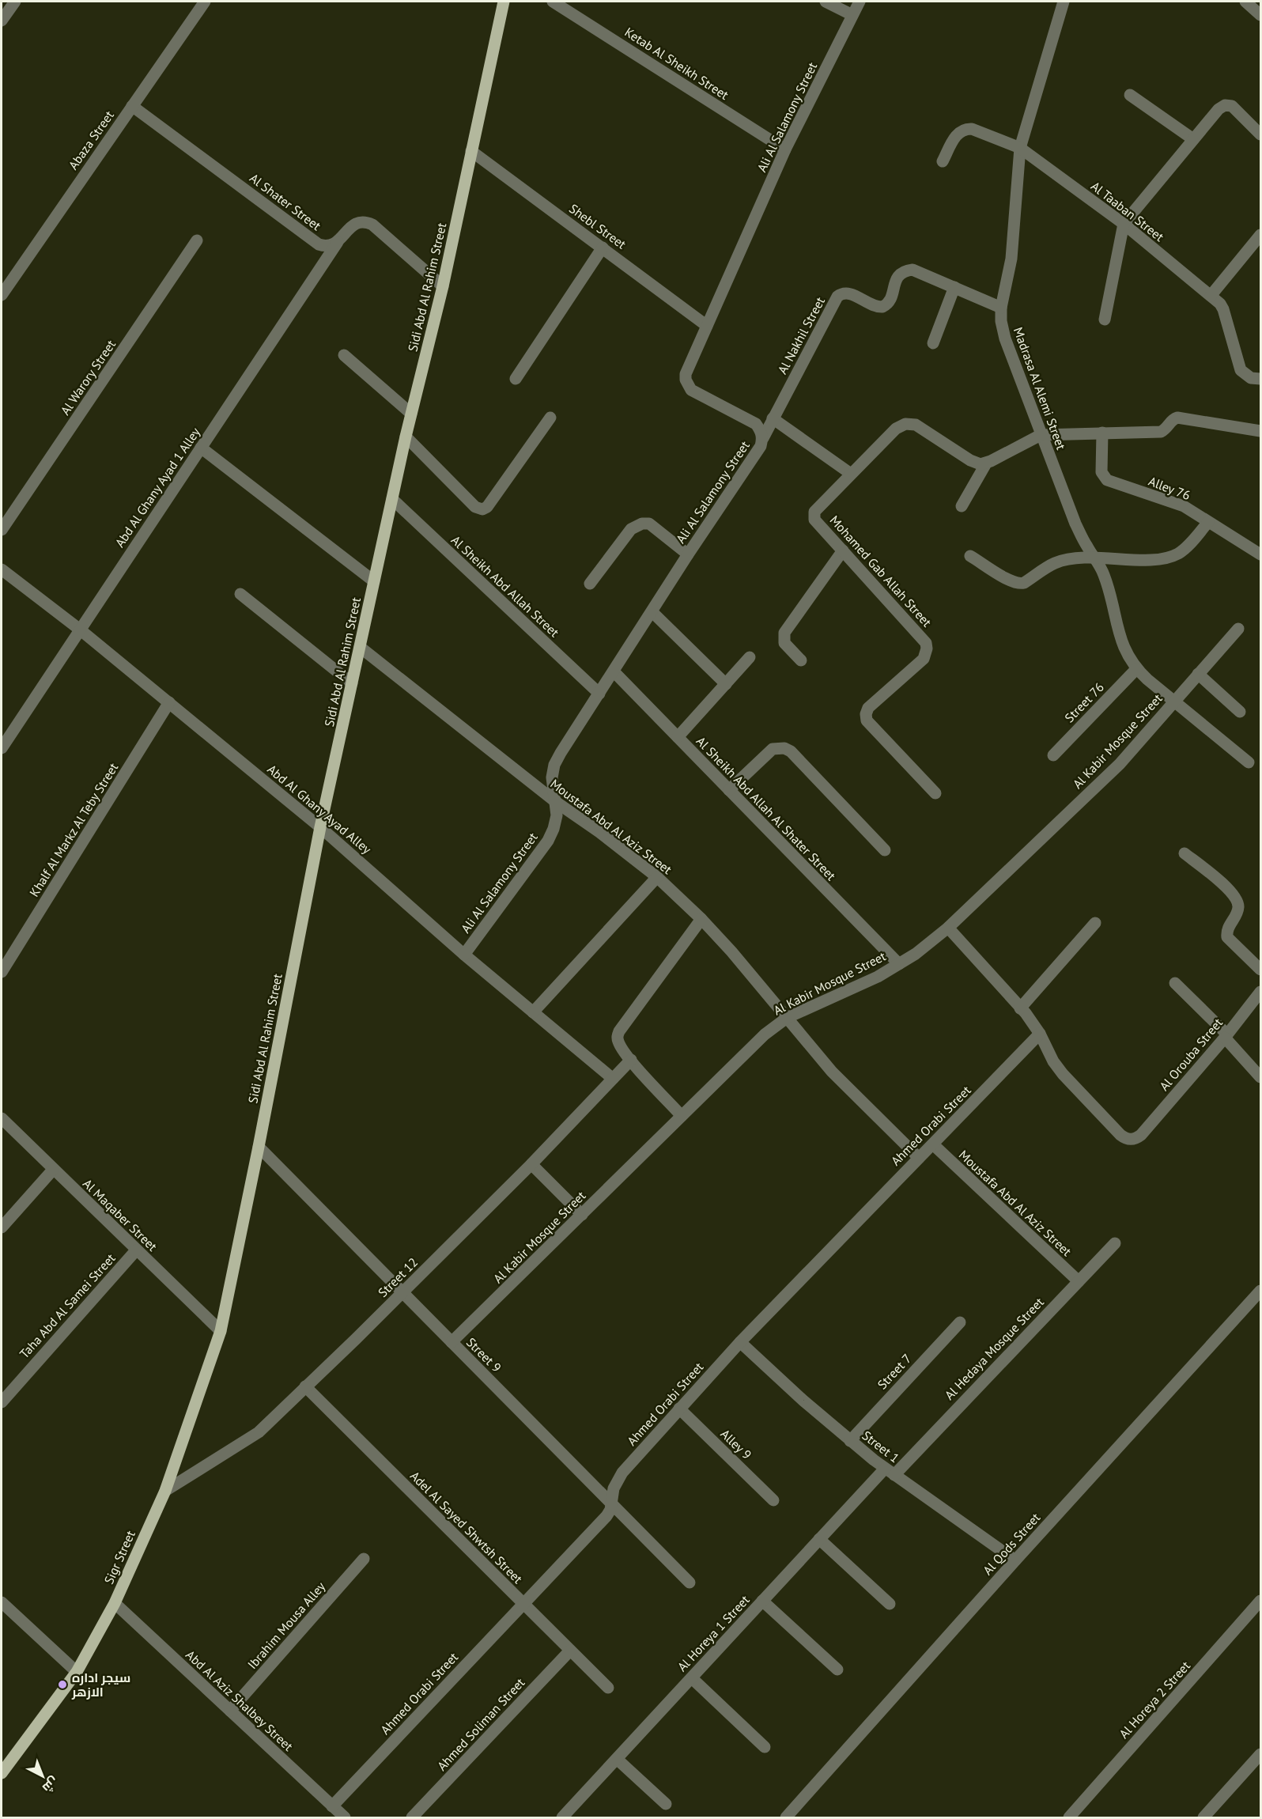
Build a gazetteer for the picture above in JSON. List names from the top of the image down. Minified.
{"streets":{"main road":["Sidi Abd Al Rahim Street","Sigr Street"],"street":["Ketab Al Sheikh Street","Ali Al Salamony Street","Abaza Street","Al Shater Street","Al Taaban Street","Shebl Street","Al Nakhil Street","Al Warory Street","Madrasa Al Alemi Street","Abd Al Ghany Ayad 1 Alley","Alley 76","Mohamed Gab Allah Street","Al Sheikh Abd Allah Street","Street 76","Al Kabir Mosque Street","Al Sheikh Abd Allah Al Shater Street","Abd Al Ghany Ayad Alley","Moustafa Abd Al Aziz Street","Khalf Al Markz Al Teby Street","Al Orouba Street","Ahmed Orabi Street","Al Maqaber Street","Street 12","Taha Abd Al Samei Street","Al Hedaya Mosque Street","Street 9","Street 7","Alley 9","Street 1","Adel Al Sayed Shwtsh Street","Al Qods Street","Ibrahim Mousa Alley","Al Horeya 1 Street","Al Horeya 2 Street","Abd Al Aziz Shalbey Street","Ahmed Soliman Street"]},"crossings":[["Ketab Al Sheikh Street","Ali Al Salamony Street"],["Ali Al Salamony Street","Shebl Street"],["Ali Al Salamony Street","Al Nakhil Street"],["Ali Al Salamony Street","Al Sheikh Abd Allah Street"],["Ali Al Salamony Street","Al Sheikh Abd Allah Al Shater Street"],["Ali Al Salamony Street","Abd Al Ghany Ayad Alley"],["Ali Al Salamony Street","Moustafa Abd Al Aziz Street"],["Abaza Street","Al Shater Street"],["Al Shater Street","Abd Al Ghany Ayad 1 Alley"],["Al Taaban Street","Madrasa Al Alemi Street"],["Shebl Street","Sidi Abd Al Rahim Street"],["Sidi Abd Al Rahim Street","Al Sheikh Abd Allah Street"],["Sidi Abd Al Rahim Street","Abd Al Ghany Ayad Alley"],["Sidi Abd Al Rahim Street","Moustafa Abd Al Aziz Street"],["Sidi Abd Al Rahim Street","Al Maqaber Street"],["Sidi Abd Al Rahim Street","Street 9"],["Sidi Abd Al Rahim Street","Sigr Street"],["Al Nakhil Street","Madrasa Al Alemi Street"],["Madrasa Al Alemi Street","Street 76"],["Madrasa Al Alemi Street","Al Kabir Mosque Street"],["Abd Al Ghany Ayad 1 Alley","Abd Al Ghany Ayad Alley"],["Al Kabir Mosque Street","Al Sheikh Abd Allah Al Shater Street"],["Al Kabir Mosque Street","Moustafa Abd Al Aziz Street"],["Al Kabir Mosque Street","Street 9"],["Abd Al Ghany Ayad Alley","Khalf Al Markz Al Teby Street"],["Abd Al Ghany Ayad Alley","Street 12"],["Moustafa Abd Al Aziz Street","Ahmed Orabi Street"],["Moustafa Abd Al Aziz Street","Al Hedaya Mosque Street"],["Al Orouba Street","Ahmed Orabi Street"],["Ahmed Orabi Street","Street 9"],["Ahmed Orabi Street","Alley 9"],["Ahmed Orabi Street","Street 1"],["Ahmed Orabi Street","Adel Al Sayed Shwtsh Street"],["Ahmed Orabi Street","Abd Al Aziz Shalbey Street"],["Al Maqaber Street","Taha Abd Al Samei Street"],["Al Maqaber Street","Sigr Street"],["Street 12","Street 9"],["Street 12","Adel Al Sayed Shwtsh Street"],["Street 12","Sigr Street"],["Al Hedaya Mosque Street","Street 1"],["Al Hedaya Mosque Street","Al Horeya 1 Street"],["Street 7","Street 1"],["Street 1","Al Qods Street"],["Street 1","Al Horeya 1 Street"],["Adel Al Sayed Shwtsh Street","Ahmed Soliman Street"],["Sigr Street","Abd Al Aziz Shalbey Street"],["Ibrahim Mousa Alley","Abd Al Aziz Shalbey Street"]],"places":["سيجر اداره الازهر"],"north":"bottom right"}
